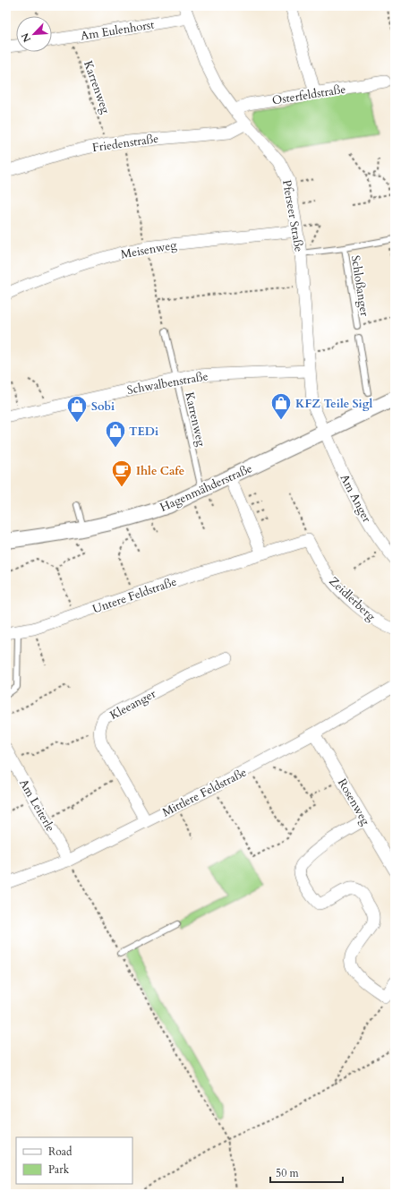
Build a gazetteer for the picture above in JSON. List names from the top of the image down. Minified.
{"streets":{"street":["Am Eulenhorst","Osterfeldstraße","Friedenstraße","Pferseer Straße","Meisenweg","Schwalbenstraße","Hagenmähderstraße","Am Anger","Untere Feldstraße","Zeidlerberg","Kleeanger","Mittlere Feldstraße","Rosenweg","Am Leiterle"],"lane":["Karrenweg","Schloßanger"]},"crossings":[["Am Eulenhorst","Karrenweg"],["Am Eulenhorst","Pferseer Straße"],["Karrenweg","Friedenstraße"],["Karrenweg","Schwalbenstraße"],["Karrenweg","Hagenmähderstraße"],["Osterfeldstraße","Pferseer Straße"],["Friedenstraße","Pferseer Straße"],["Pferseer Straße","Meisenweg"],["Pferseer Straße","Schloßanger"],["Pferseer Straße","Schwalbenstraße"],["Pferseer Straße","Hagenmähderstraße"],["Pferseer Straße","Am Anger"],["Hagenmähderstraße","Am Anger"],["Untere Feldstraße","Zeidlerberg"],["Mittlere Feldstraße","Rosenweg"],["Mittlere Feldstraße","Am Leiterle"]],"places":{"shop":["KFZ Teile Sigl","Sobi","TEDi"],"cafe":["Ihle Cafe"]},"legend":["Road","Park"],"scale_bar":"50 m","north":"bottom left"}
